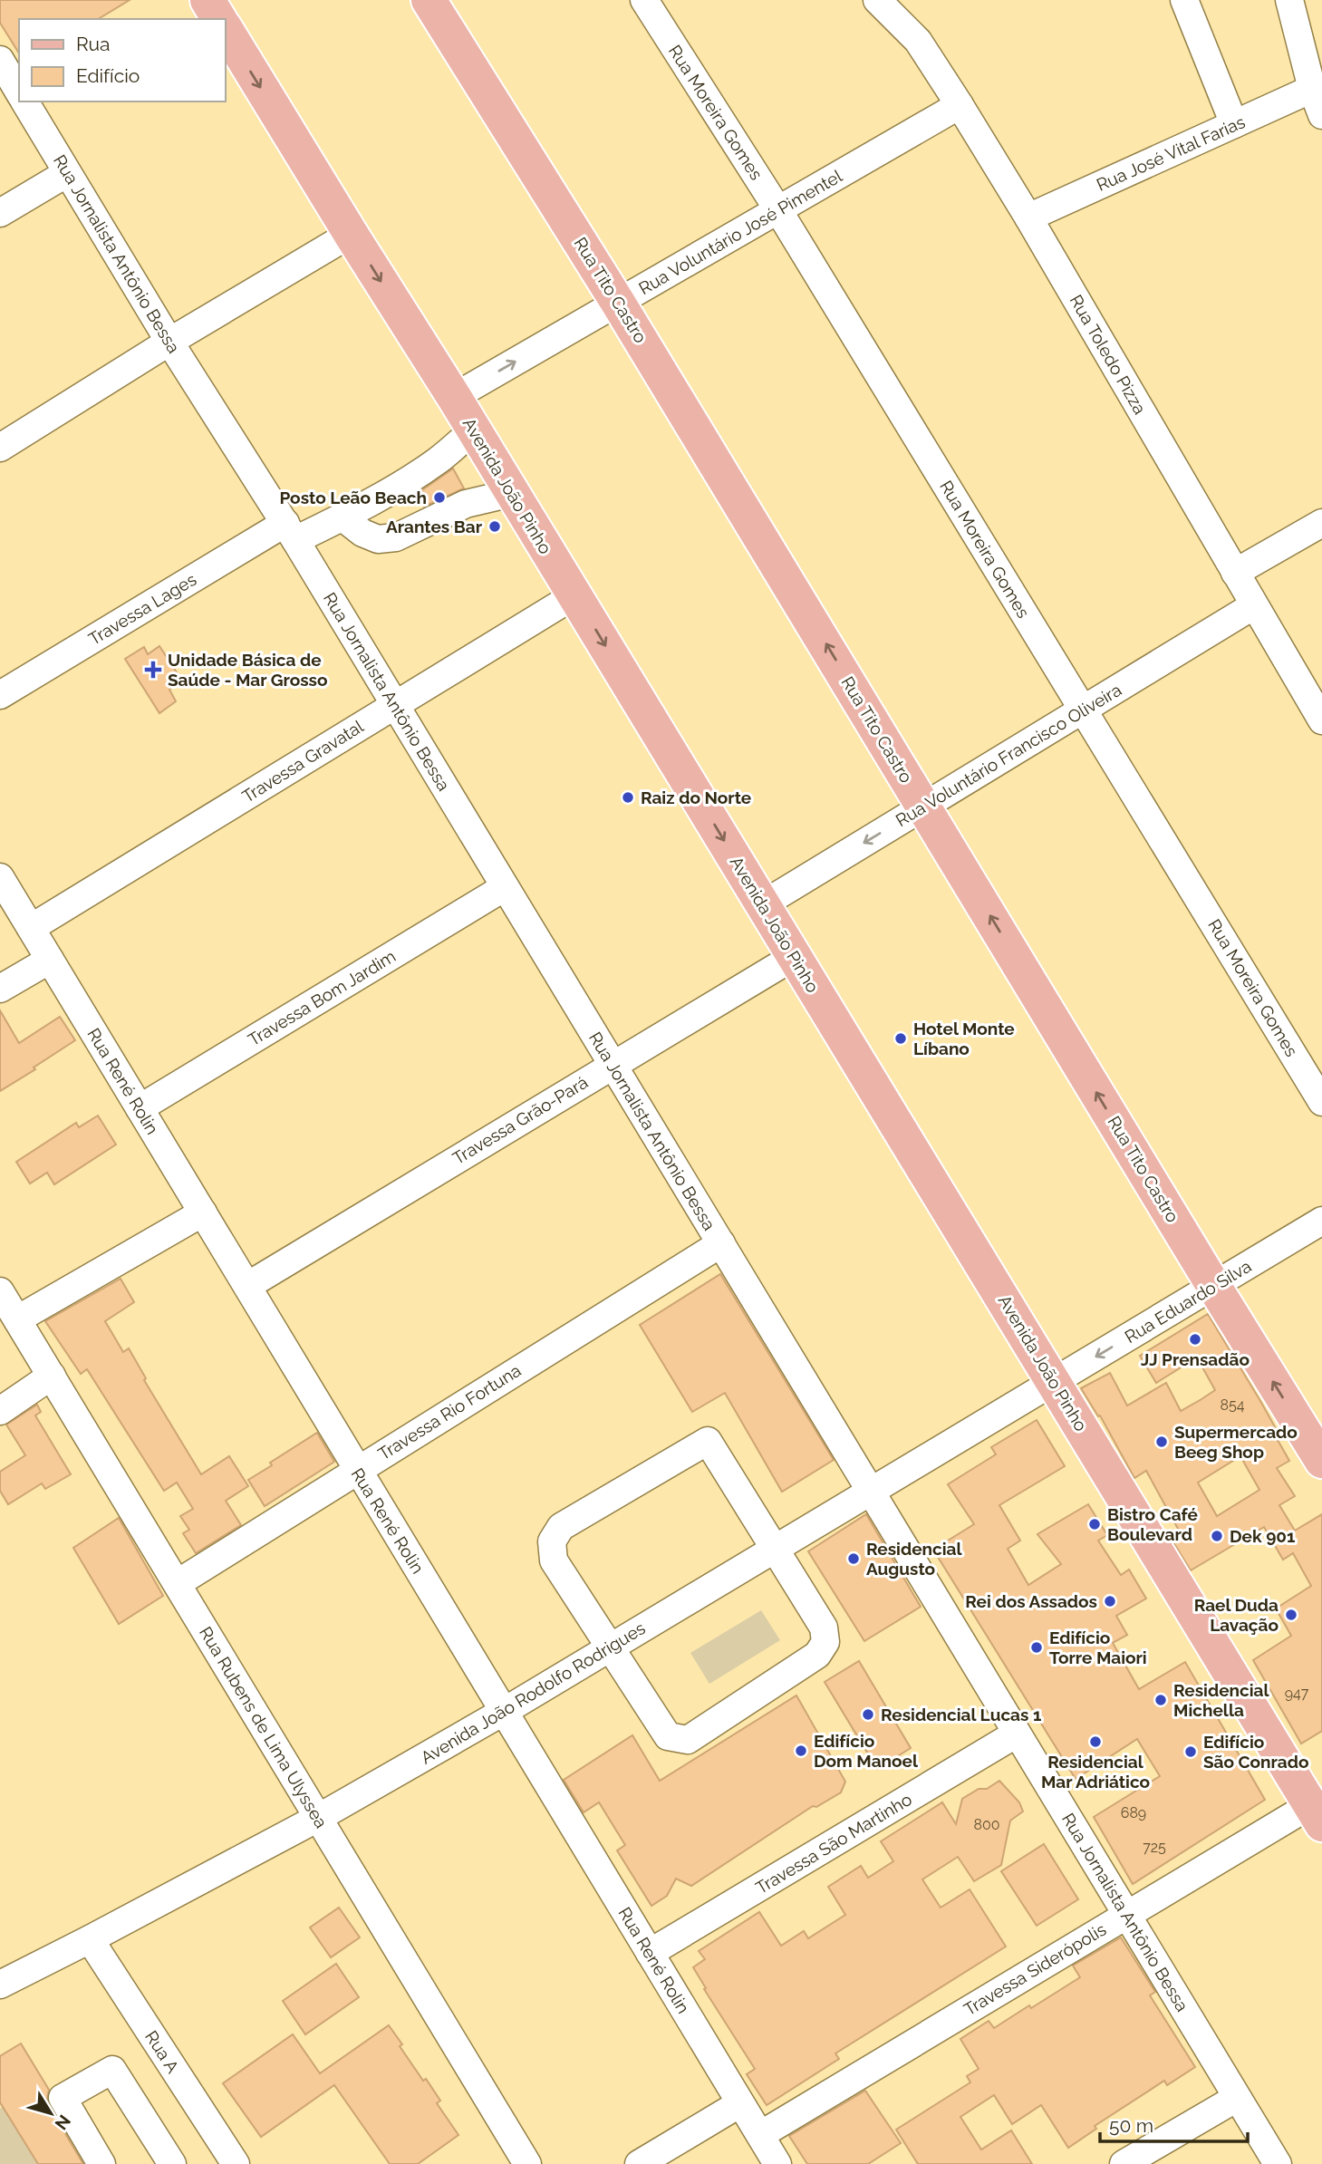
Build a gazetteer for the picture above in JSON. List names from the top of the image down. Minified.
{"streets":{"main road":["Rua Tito Castro","Avenida João Pinho"],"street":["Rua Moreira Gomes","Rua José Vital Farias","Rua Voluntário José Pimentel","Rua Jornalista Antônio Bessa","Rua Toledo Pizza","Travessa Lages","Rua Voluntário Francisco Oliveira","Travessa Gravatal","Travessa Bom Jardim","Rua René Rolin","Travessa Grão-Pará","Rua Eduardo Silva","Travessa Rio Fortuna","Avenida João Rodolfo Rodrigues","Rua Rubens de Lima Ulyssea","Travessa São Martinho","Travessa Siderópolis","Rua A"]},"crossings":[["Rua Moreira Gomes","Rua Voluntário José Pimentel"],["Rua Moreira Gomes","Rua Voluntário Francisco Oliveira"],["Rua José Vital Farias","Rua Toledo Pizza"],["Rua Voluntário José Pimentel","Rua Tito Castro"],["Rua Voluntário José Pimentel","Rua Toledo Pizza"],["Rua Voluntário José Pimentel","Avenida João Pinho"],["Rua Jornalista Antônio Bessa","Travessa Lages"],["Rua Jornalista Antônio Bessa","Travessa Gravatal"],["Rua Jornalista Antônio Bessa","Travessa Bom Jardim"],["Rua Jornalista Antônio Bessa","Travessa Grão-Pará"],["Rua Jornalista Antônio Bessa","Travessa Rio Fortuna"],["Rua Jornalista Antônio Bessa","Avenida João Rodolfo Rodrigues"],["Rua Jornalista Antônio Bessa","Travessa São Martinho"],["Rua Jornalista Antônio Bessa","Travessa Siderópolis"],["Rua Tito Castro","Rua Voluntário Francisco Oliveira"],["Rua Tito Castro","Rua Eduardo Silva"],["Rua Toledo Pizza","Rua Voluntário Francisco Oliveira"],["Avenida João Pinho","Travessa Lages"],["Avenida João Pinho","Rua Voluntário Francisco Oliveira"],["Avenida João Pinho","Travessa Gravatal"],["Avenida João Pinho","Travessa Grão-Pará"],["Avenida João Pinho","Rua Eduardo Silva"],["Avenida João Pinho","Avenida João Rodolfo Rodrigues"],["Avenida João Pinho","Travessa Siderópolis"],["Travessa Gravatal","Rua René Rolin"],["Travessa Bom Jardim","Rua René Rolin"],["Rua René Rolin","Travessa Grão-Pará"],["Rua René Rolin","Travessa Rio Fortuna"],["Rua René Rolin","Avenida João Rodolfo Rodrigues"],["Rua René Rolin","Travessa São Martinho"],["Rua René Rolin","Travessa Siderópolis"],["Rua Eduardo Silva","Avenida João Rodolfo Rodrigues"],["Travessa Rio Fortuna","Rua Rubens de Lima Ulyssea"],["Avenida João Rodolfo Rodrigues","Rua Rubens de Lima Ulyssea"],["Avenida João Rodolfo Rodrigues","Rua A"]],"one_way":["Rua Tito Castro","Avenida João Pinho","Rua Eduardo Silva"],"places":{"other":["Posto Leão Beach","Arantes Bar","Raiz do Norte","Hotel Monte Líbano","JJ Prensadão","Supermercado Beeg Shop","Bistro Café Boulevard","Dek 901","Residencial Augusto","Rei dos Assados","Rael Duda Lavação","Edifício Torre Maiori","Residencial Michella","Residencial Lucas 1","Residencial Mar Adriático","Edifício Dom Manoel","Edifício São Conrado"],"health":["Unidade Básica de Saúde - Mar Grosso"]},"house_numbers":["854","947","689","800","725"],"legend":["Rua","Edifício"],"scale_bar":"50 m","north":"bottom right"}
